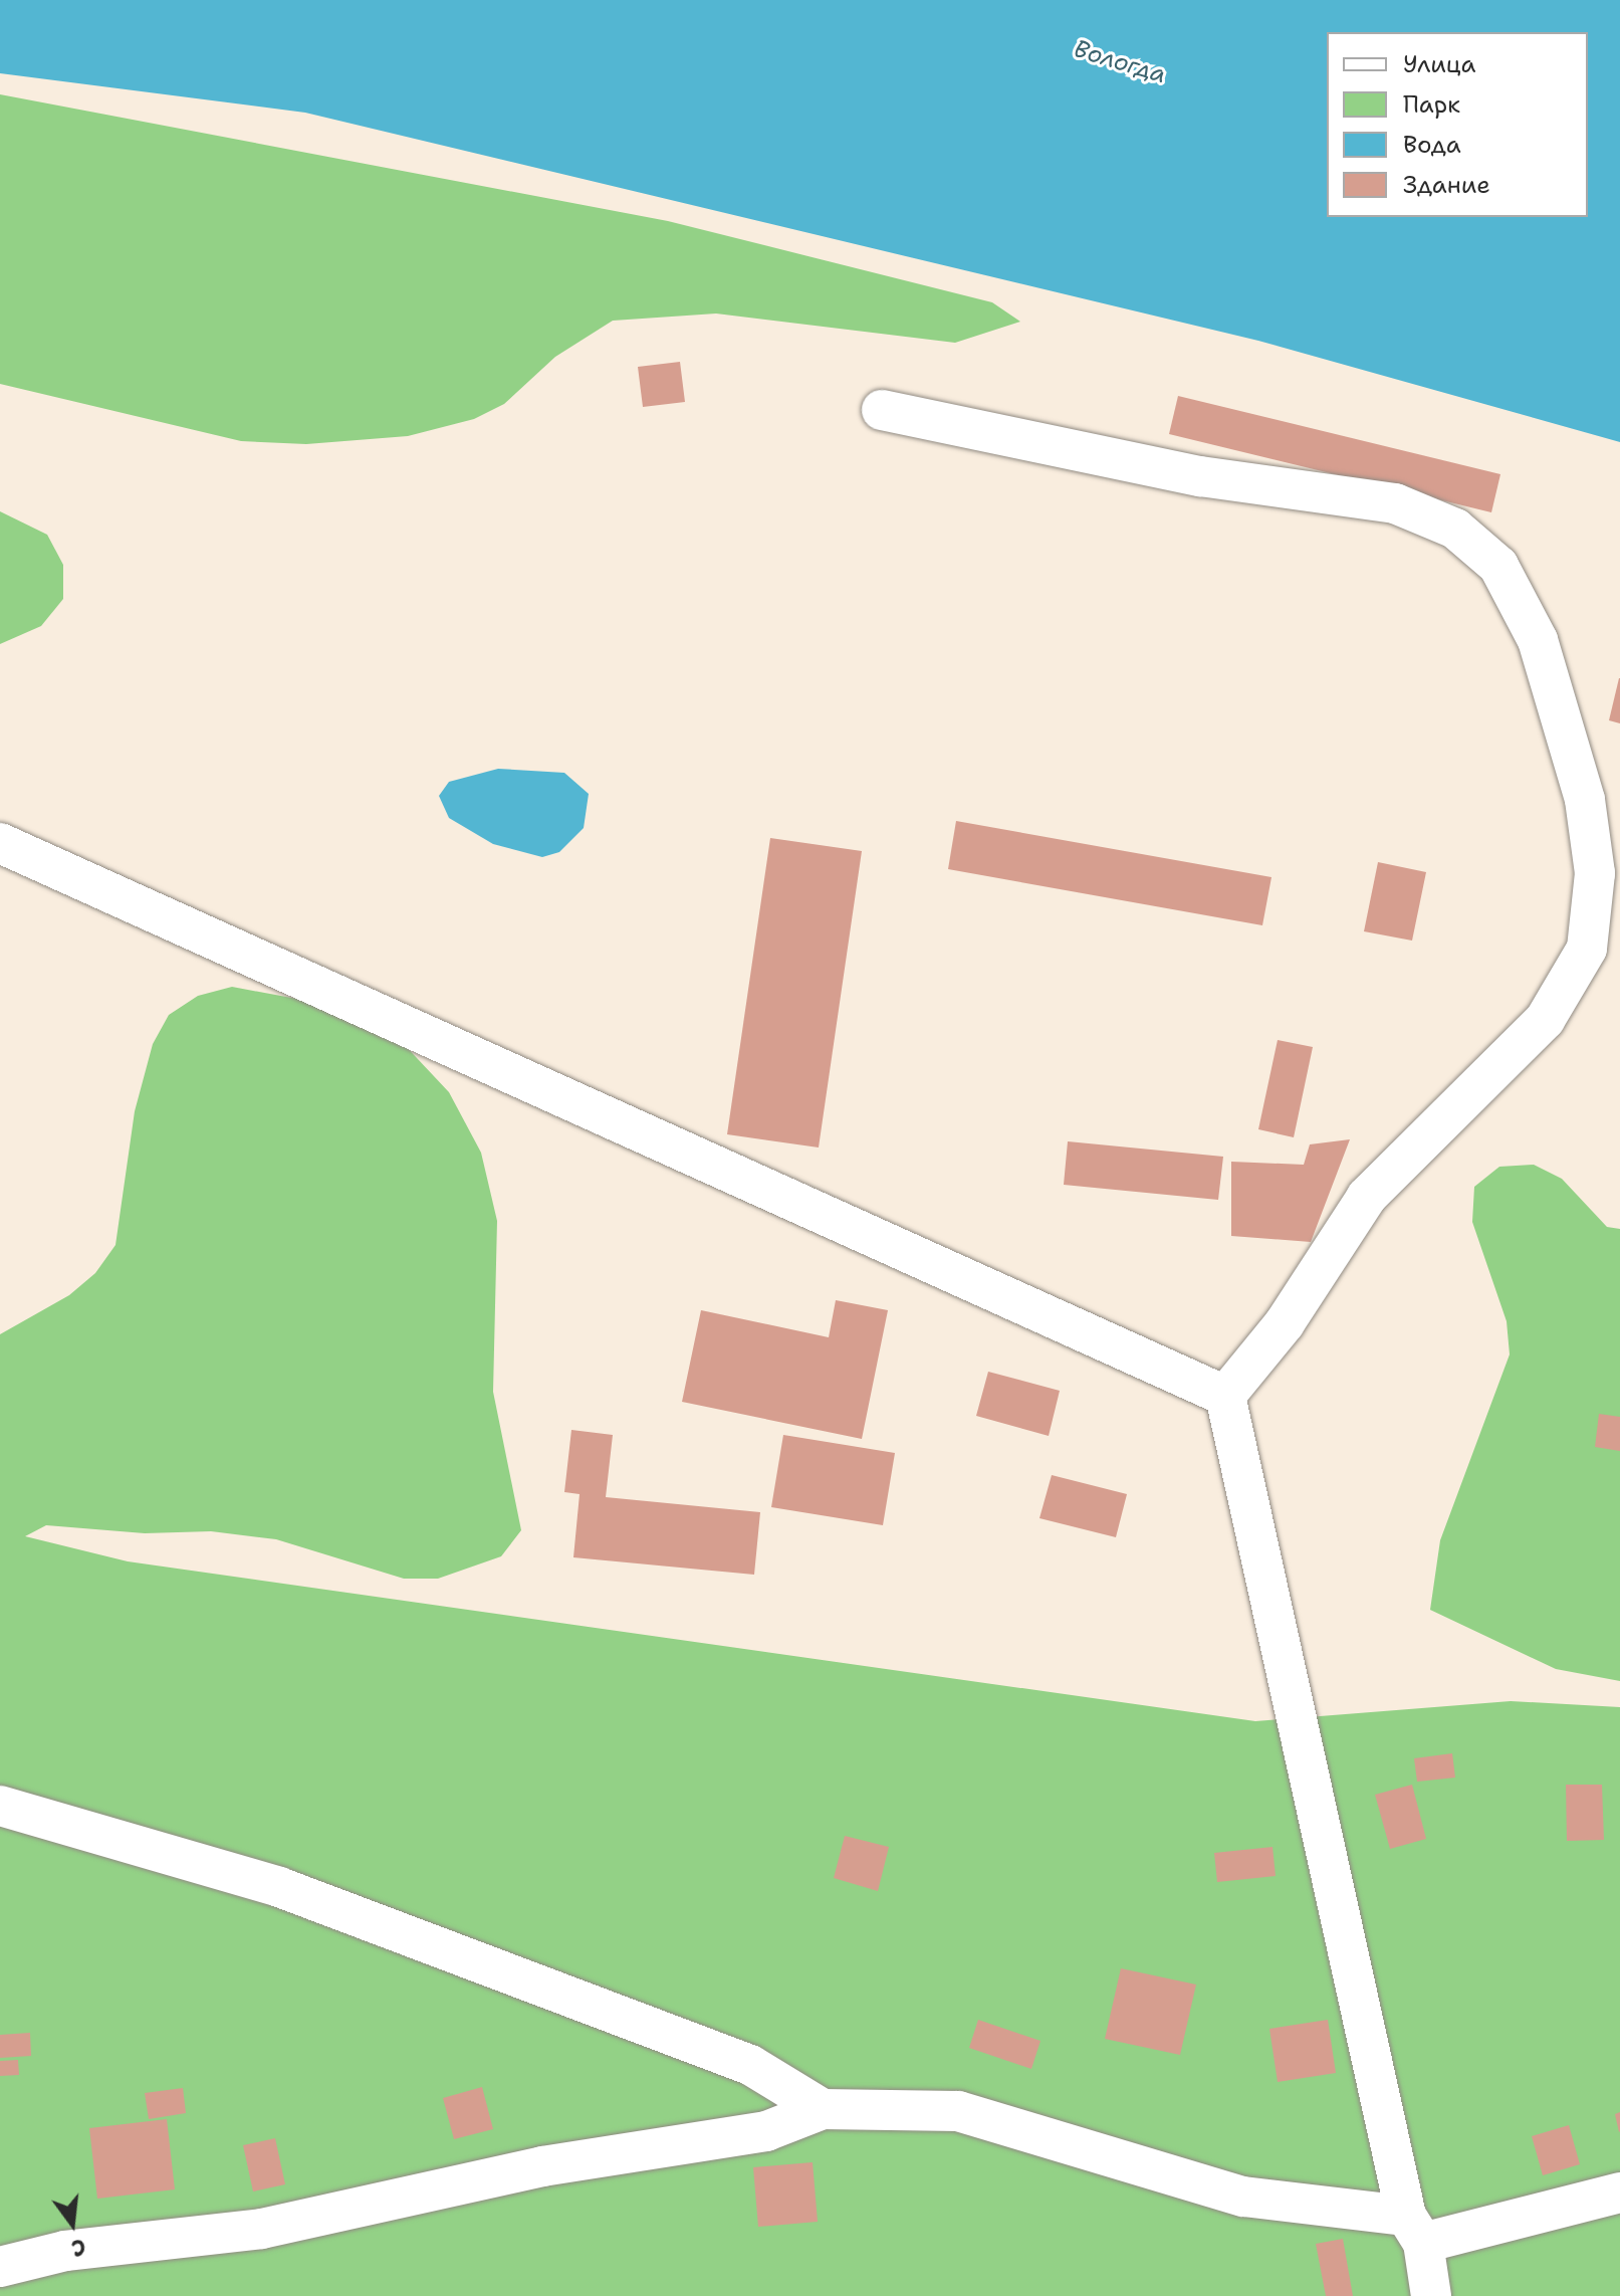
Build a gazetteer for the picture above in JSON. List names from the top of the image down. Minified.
{"water":["Вологда"],"legend":["Улица","Парк","Вода","Здание"],"north":"bottom"}
